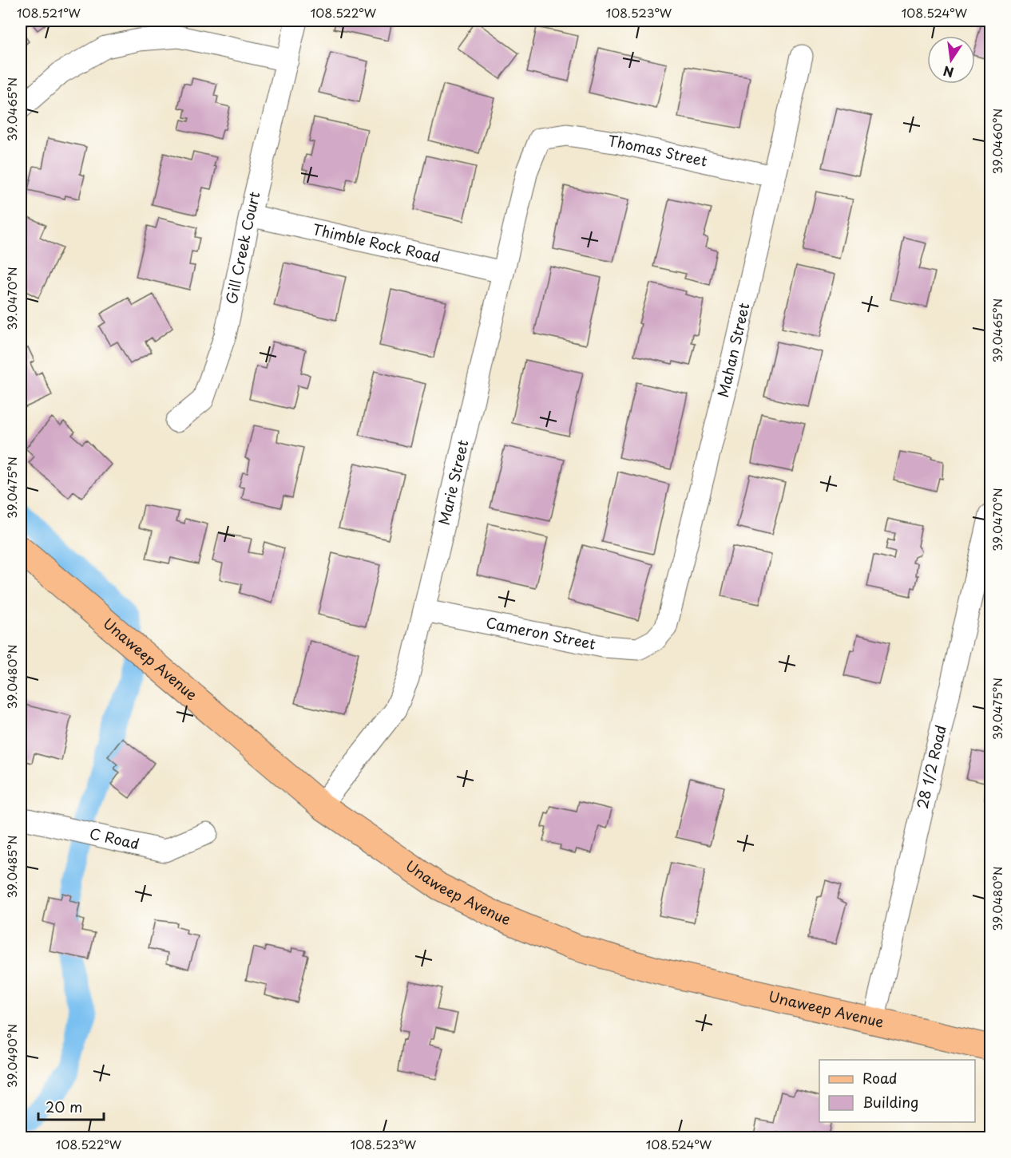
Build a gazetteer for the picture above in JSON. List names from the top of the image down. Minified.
{"streets":{"main road":["Unaweep Avenue"],"street":["Thomas Street","Thimble Rock Road","Gill Creek Court","Mahan Street","Marie Street","Cameron Street","28 1/2 Road","C Road"]},"crossings":[["Thomas Street","Mahan Street"],["Thomas Street","Marie Street"],["Thimble Rock Road","Gill Creek Court"],["Thimble Rock Road","Marie Street"],["Mahan Street","Cameron Street"],["Marie Street","Cameron Street"],["Marie Street","Unaweep Avenue"],["Unaweep Avenue","28 1/2 Road"]],"legend":["Road","Building"],"scale_bar":"20 m","north":"bottom","coordinates":["108.521°W","108.522°W","108.523°W","108.524°W","39.0465°N","39.0460°N","39.0470°N","39.0475°N","39.0480°N","39.0485°N","39.0490°N"]}
